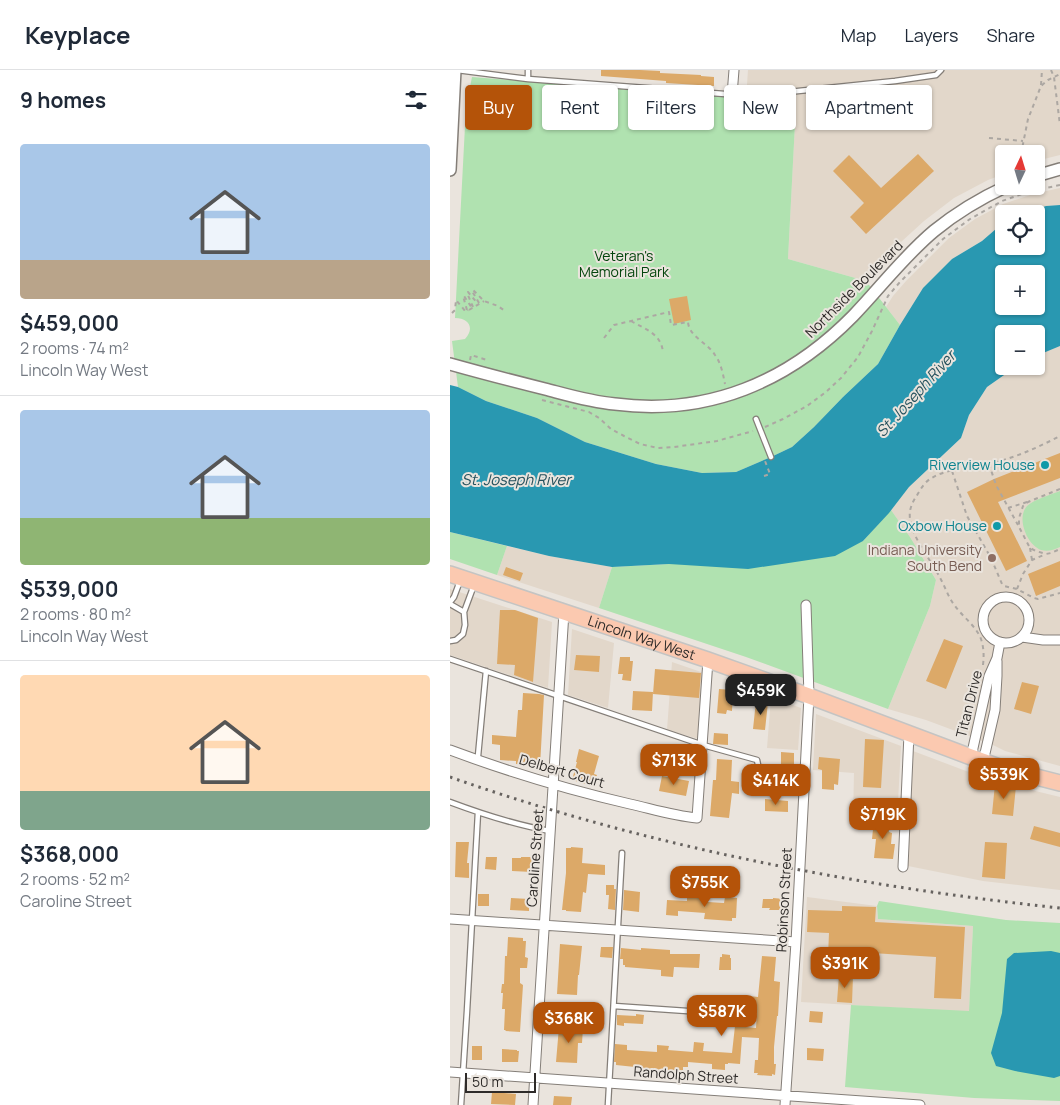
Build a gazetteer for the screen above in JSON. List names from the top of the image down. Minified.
{"streets":{"main road":["Lincoln Way West"],"street":["Northside Boulevard","Titan Drive","Delbert Court","Caroline Street","Robinson Street","Randolph Street"]},"crossings":[["Lincoln Way West","Titan Drive"],["Lincoln Way West","Caroline Street"],["Lincoln Way West","Robinson Street"],["Delbert Court","Caroline Street"],["Caroline Street","Randolph Street"],["Robinson Street","Randolph Street"]],"water":["St. Joseph River"],"parks":["Veteran's Memorial Park"],"places":["Riverview House","Oxbow House","Indiana University South Bend"],"scale_bar":"50 m","north":"top","page":{"header":"Keyplace","nav":["Map","Layers","Share"],"heading":"9 homes","chip":["Buy","Rent","Filters","New","Apartment"],"list":[{"name":"$459,000","note":"2 rooms · 74 m² · Lincoln Way West"},{"name":"$539,000","note":"2 rooms · 80 m² · Lincoln Way West"},{"name":"$368,000","note":"2 rooms · 52 m² · Caroline Street"}],"map_buttons":["+","−"],"price":["$459K","$713K","$539K","$414K","$719K","$755K","$391K","$587K","$368K"],"scale":"50 m"}}
